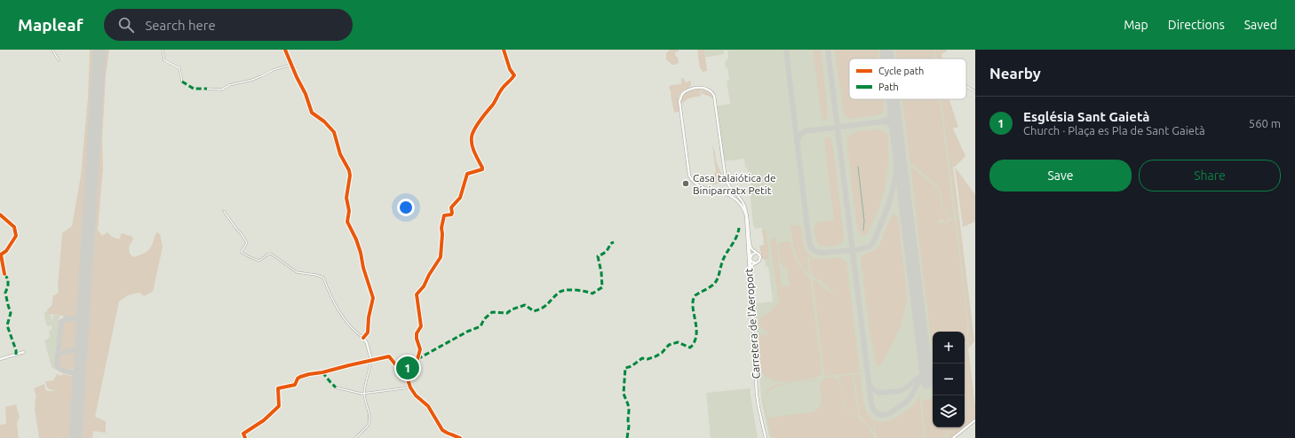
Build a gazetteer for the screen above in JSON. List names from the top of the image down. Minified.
{"streets":{"main road":["Carretera de l'Aeroport"]},"places":["Casa talaiótica de Biniparratx Petit"],"legend":["Cycle path","Path"],"page":{"header":"Mapleaf","search":"Search here","nav":["Map","Directions","Saved"],"heading":"Nearby","list":[{"mark":"1","name":"Església Sant Gaietà","note":"Church · Plaça es Pla de Sant Gaietà","value":"560 m"}],"buttons":["Save","Share"],"map_buttons":["+","−"],"pins":"1"}}
